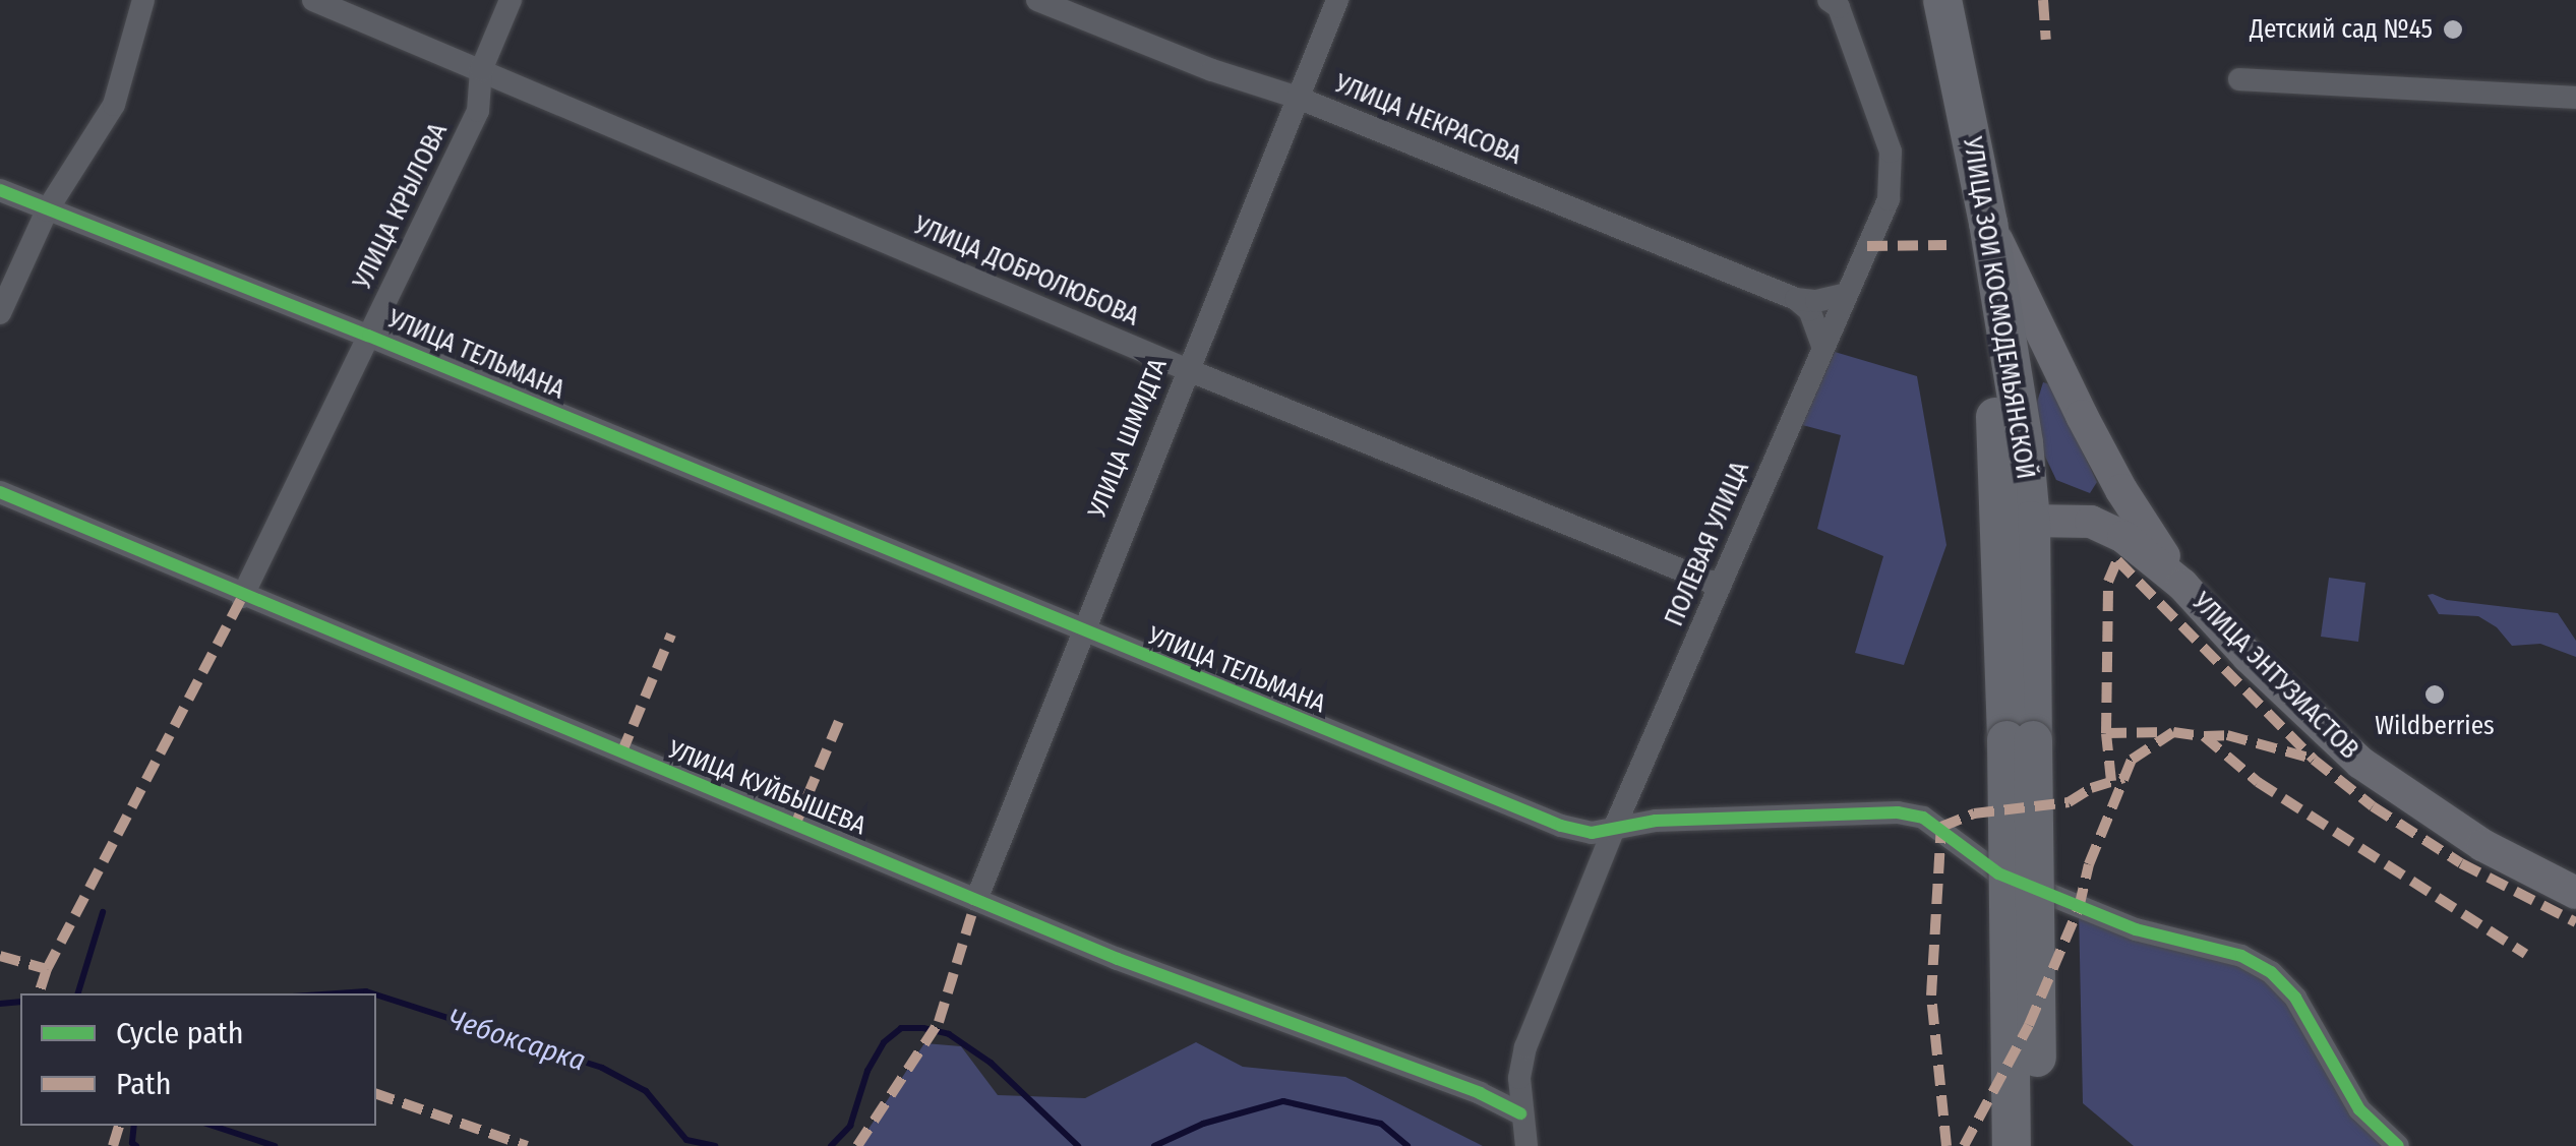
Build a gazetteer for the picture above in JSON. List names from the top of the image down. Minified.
{"streets":{"main road":["УЛИЦА ЗОИ КОСМОДЕМЬЯНСКОЙ","УЛИЦА ЭНТУЗИАСТОВ"],"street":["УЛИЦА НЕКРАСОВА","УЛИЦА КРЫЛОВА","УЛИЦА ДОБРОЛЮБОВА","УЛИЦА ТЕЛЬМАНА","УЛИЦА ШМИДТА","ПОЛЕВАЯ УЛИЦА","УЛИЦА КУЙБЫШЕВА"]},"crossings":[["УЛИЦА НЕКРАСОВА","УЛИЦА ШМИДТА"],["УЛИЦА НЕКРАСОВА","ПОЛЕВАЯ УЛИЦА"],["УЛИЦА КРЫЛОВА","УЛИЦА ДОБРОЛЮБОВА"],["УЛИЦА КРЫЛОВА","УЛИЦА ТЕЛЬМАНА"],["УЛИЦА КРЫЛОВА","УЛИЦА КУЙБЫШЕВА"],["УЛИЦА ДОБРОЛЮБОВА","УЛИЦА ШМИДТА"],["УЛИЦА ДОБРОЛЮБОВА","ПОЛЕВАЯ УЛИЦА"],["УЛИЦА ЗОИ КОСМОДЕМЬЯНСКОЙ","УЛИЦА ЭНТУЗИАСТОВ"],["УЛИЦА ТЕЛЬМАНА","УЛИЦА ШМИДТА"],["УЛИЦА ТЕЛЬМАНА","ПОЛЕВАЯ УЛИЦА"],["УЛИЦА ШМИДТА","УЛИЦА КУЙБЫШЕВА"],["ПОЛЕВАЯ УЛИЦА","УЛИЦА КУЙБЫШЕВА"]],"water":["Чебоксарка"],"places":["Детский сад №45","Wildberries"],"legend":["Cycle path","Path"]}
